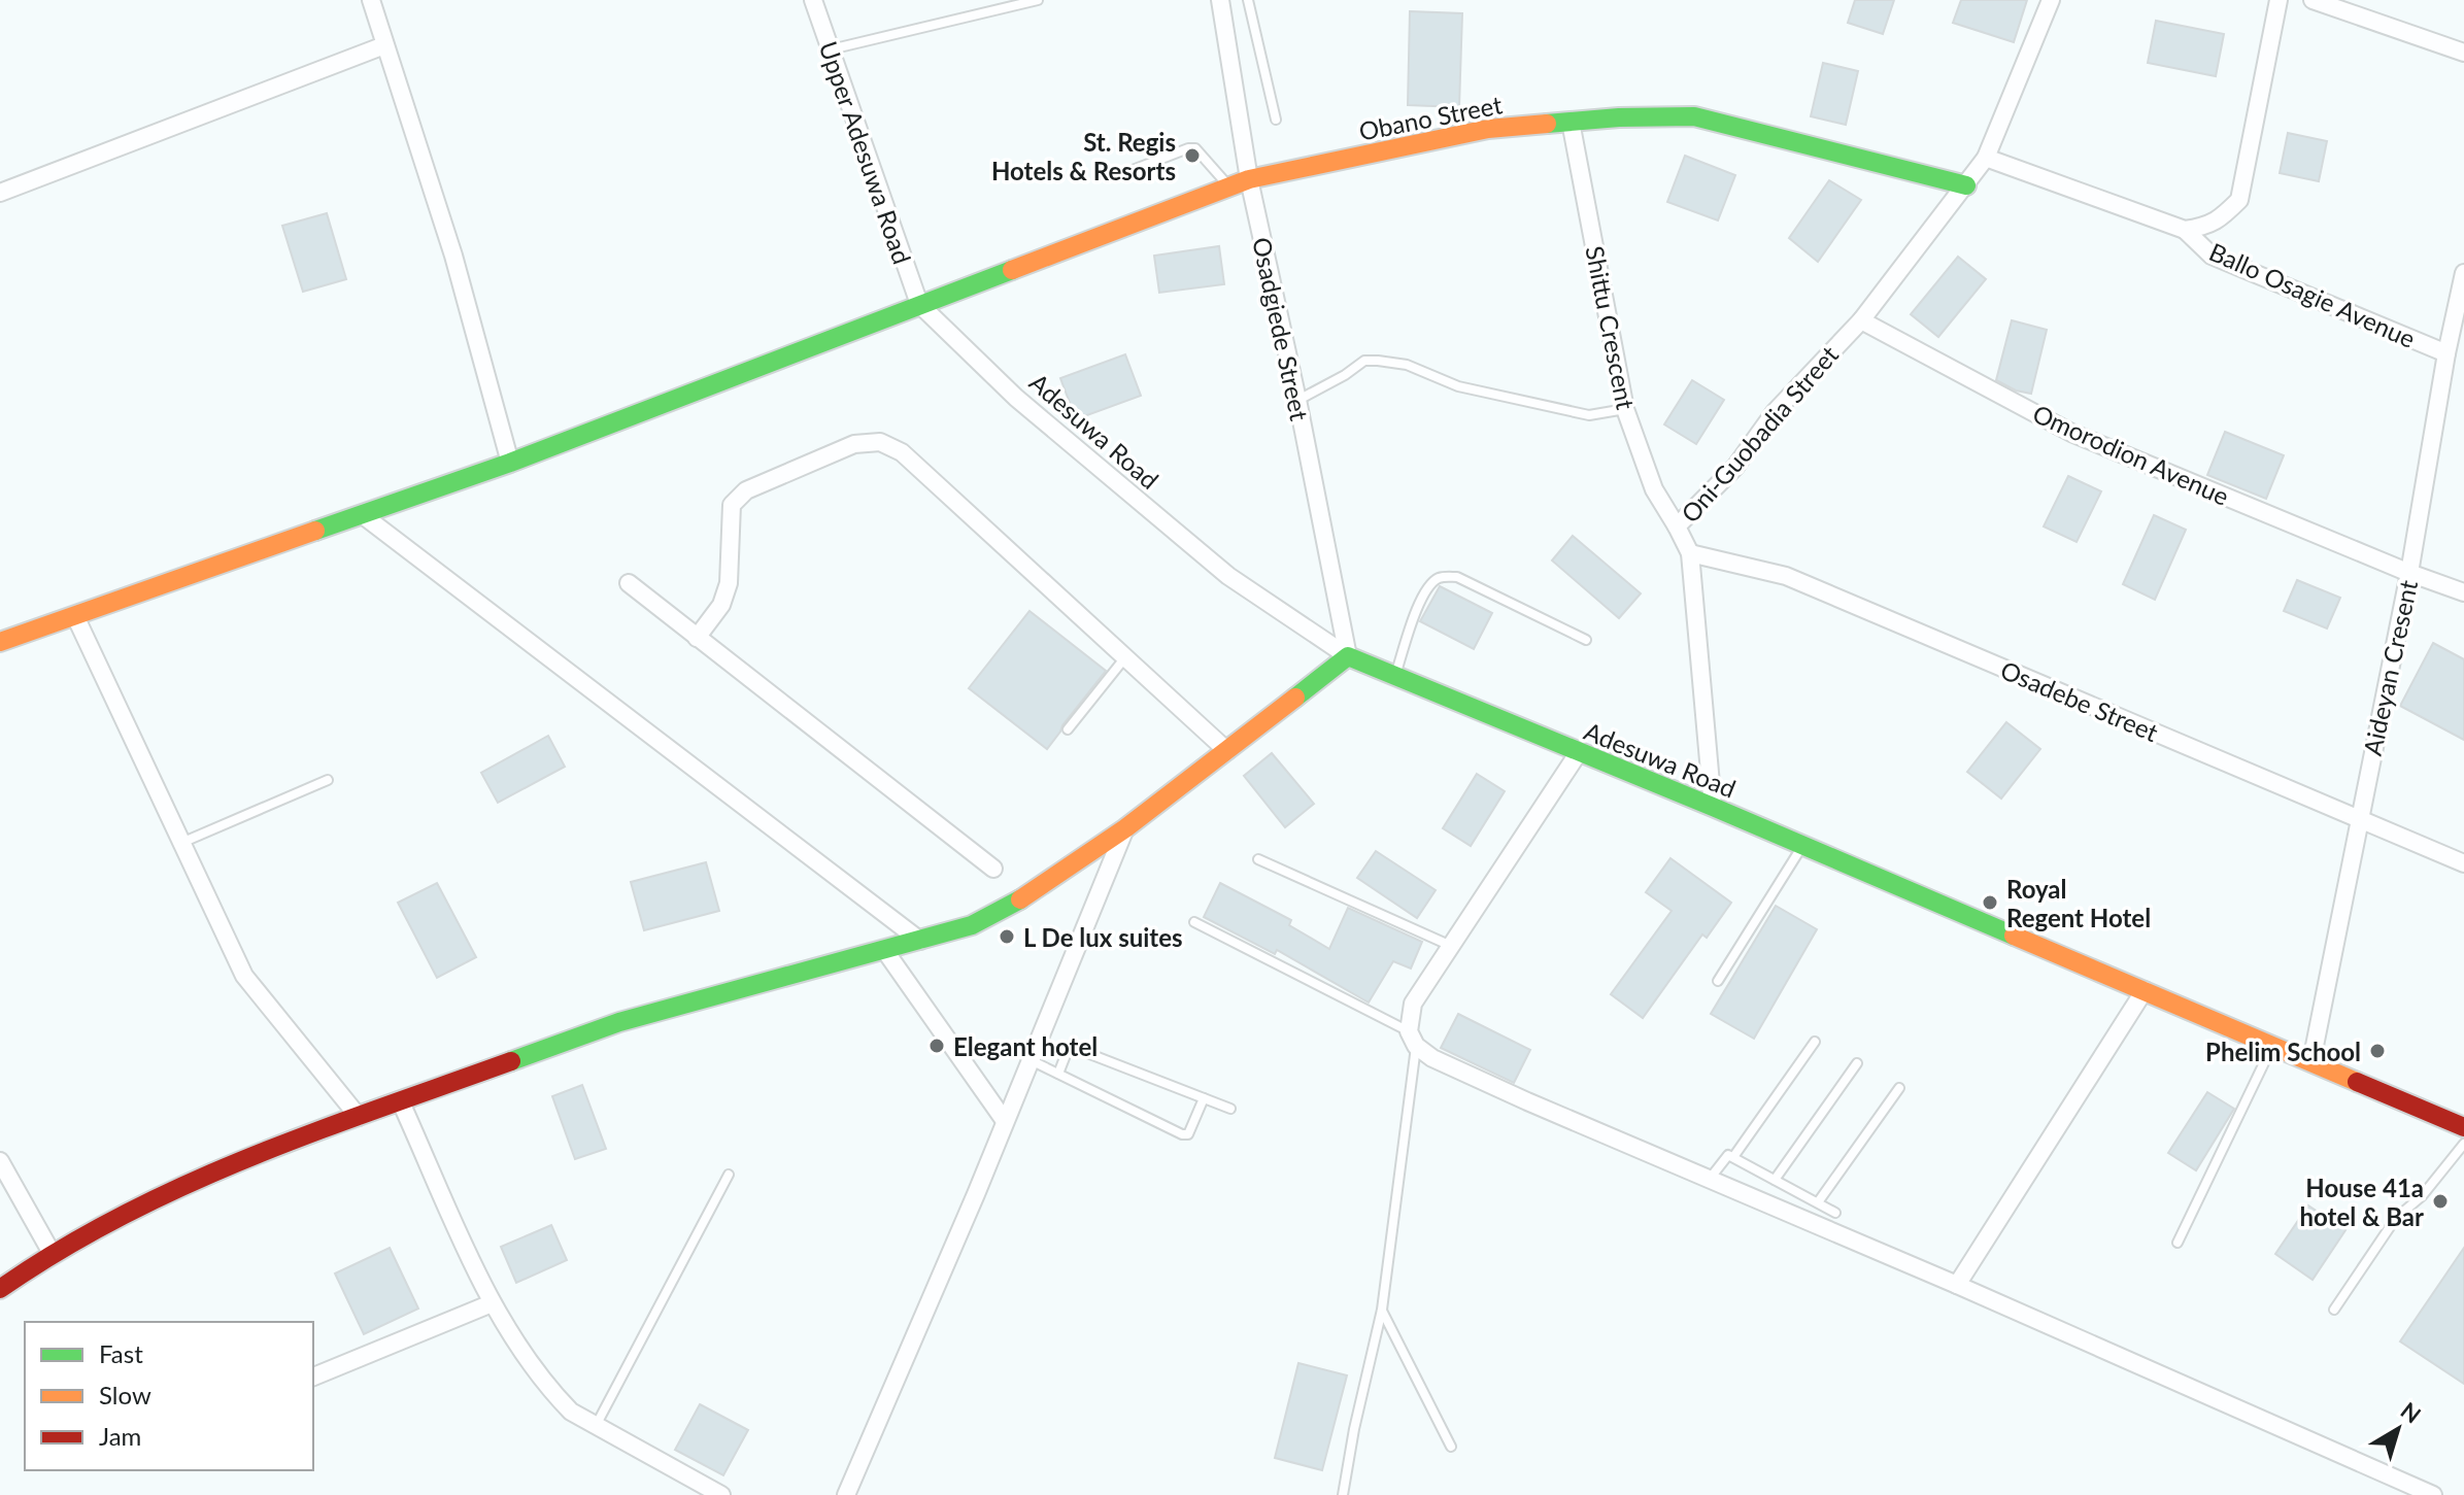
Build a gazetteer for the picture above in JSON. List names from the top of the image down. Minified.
{"streets":{"street":["Obano Street","Upper Adesuwa Road","Ballo Osagie Avenue","Shittu Crescent","Osadgiede Street","Adesuwa Road","Oni-Guobadia Street","Omorodion Avenue","Aideyan Cresent","Osadebe Street"]},"crossings":[["Obano Street","Upper Adesuwa Road"],["Obano Street","Shittu Crescent"],["Obano Street","Osadgiede Street"],["Obano Street","Adesuwa Road"],["Obano Street","Oni-Guobadia Street"],["Upper Adesuwa Road","Adesuwa Road"],["Ballo Osagie Avenue","Oni-Guobadia Street"],["Ballo Osagie Avenue","Aideyan Cresent"],["Shittu Crescent","Oni-Guobadia Street"],["Osadgiede Street","Adesuwa Road"],["Adesuwa Road","Oni-Guobadia Street"],["Adesuwa Road","Aideyan Cresent"],["Oni-Guobadia Street","Omorodion Avenue"],["Oni-Guobadia Street","Osadebe Street"],["Omorodion Avenue","Aideyan Cresent"],["Aideyan Cresent","Osadebe Street"]],"places":["St. Regis Hotels & Resorts","Royal Regent Hotel","L De lux suites","Elegant hotel","Phelim School","House 41a hotel & Bar"],"legend":["Fast","Slow","Jam"],"north":"top right"}
